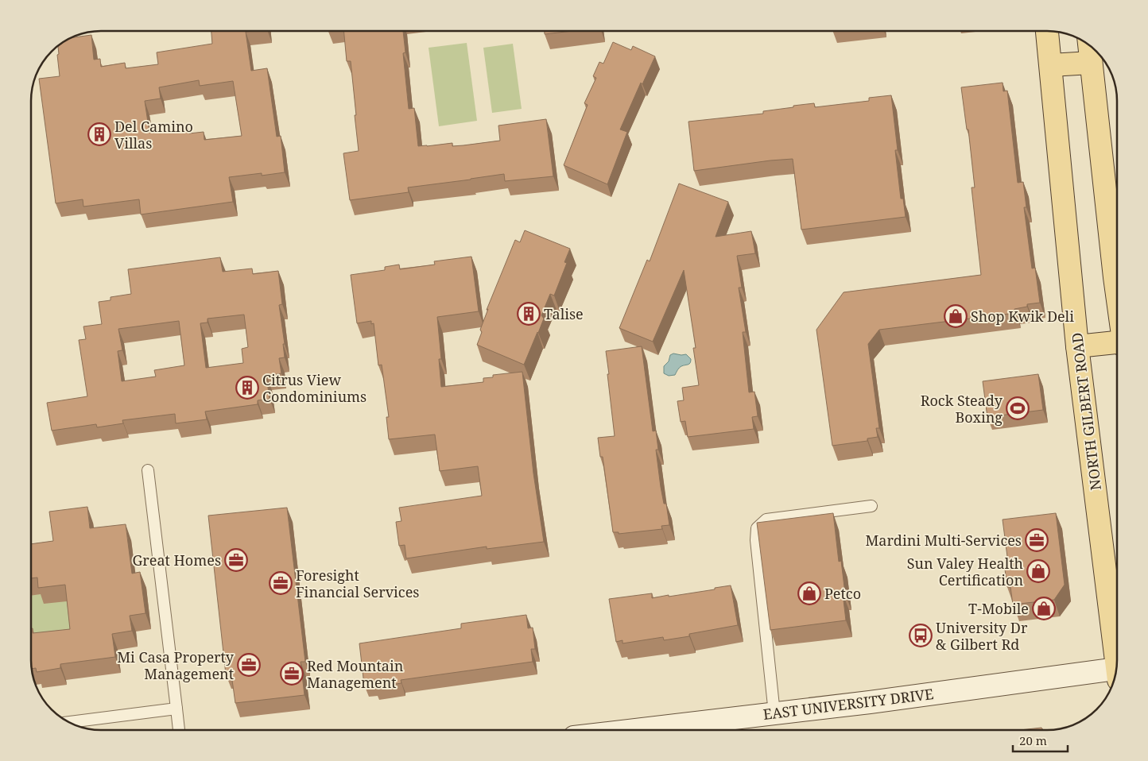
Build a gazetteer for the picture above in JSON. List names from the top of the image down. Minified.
{"streets":{"main road":["NORTH GILBERT ROAD","EAST UNIVERSITY DRIVE"]},"places":{"building":["Del Camino Villas","Talise","Citrus View Condominiums"],"shop":["Shop Kwik Deli","Sun Valey Health Certification","Petco","T-Mobile"],"sports":["Rock Steady Boxing"],"office":["Mardini Multi-Services","Great Homes","Foresight Financial Services","Mi Casa Property Management","Red Mountain Management"],"bus stop":["University Dr & Gilbert Rd"]},"scale_bar":"20 m"}
